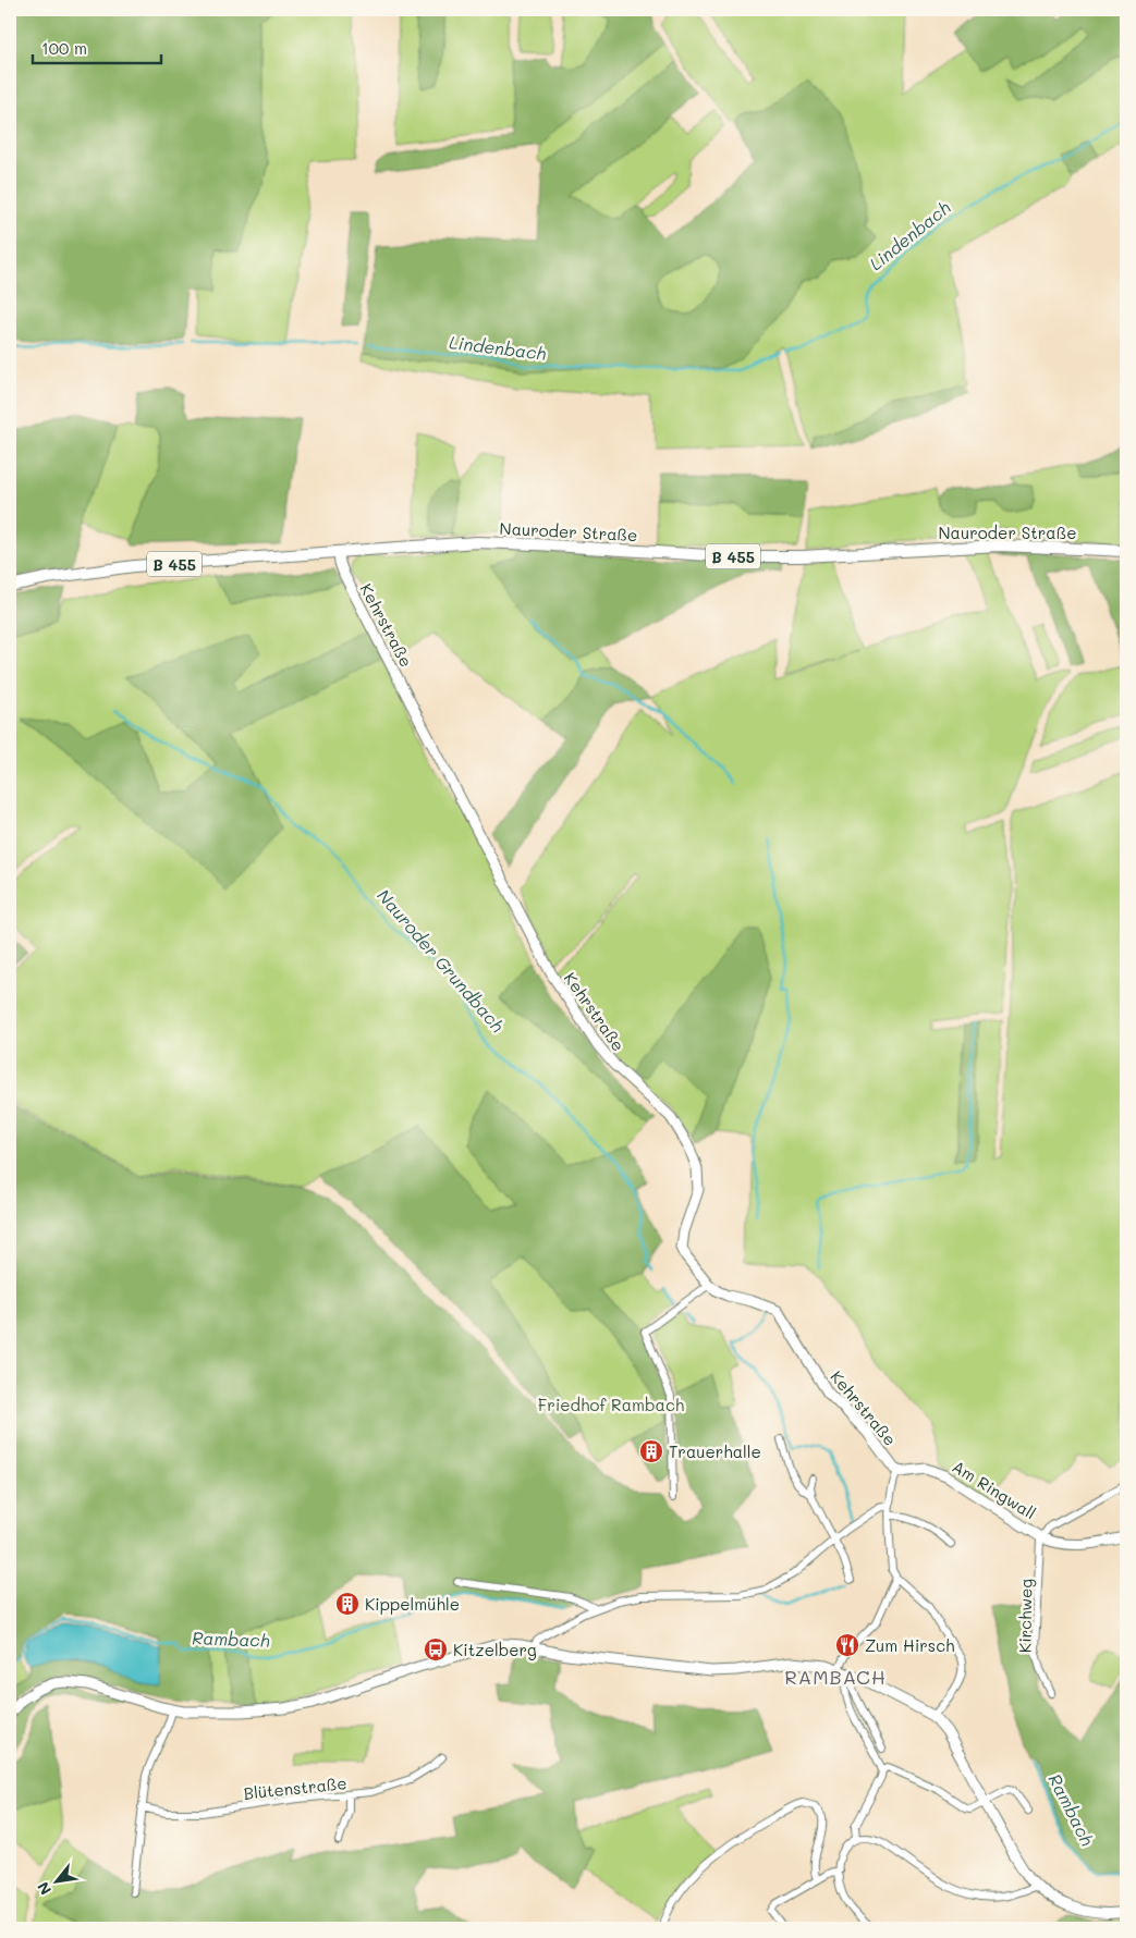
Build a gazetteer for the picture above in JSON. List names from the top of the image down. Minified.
{"streets":{"main road":["Nauroder Straße","B 455"],"street":["Kehrstraße","Am Ringwall","Kirchweg","Blütenstraße"]},"crossings":[["Nauroder Straße","Kehrstraße"],["Kehrstraße","Am Ringwall"],["Am Ringwall","Kirchweg"]],"districts":["RAMBACH"],"water":["Lindenbach","Nauroder Grundbach","Rambach"],"parks":["Friedhof Rambach"],"places":{"building":["Trauerhalle","Kippelmühle"],"restaurant":["Zum Hirsch"],"bus stop":["Kitzelberg"]},"scale_bar":"100 m","north":"bottom left"}
